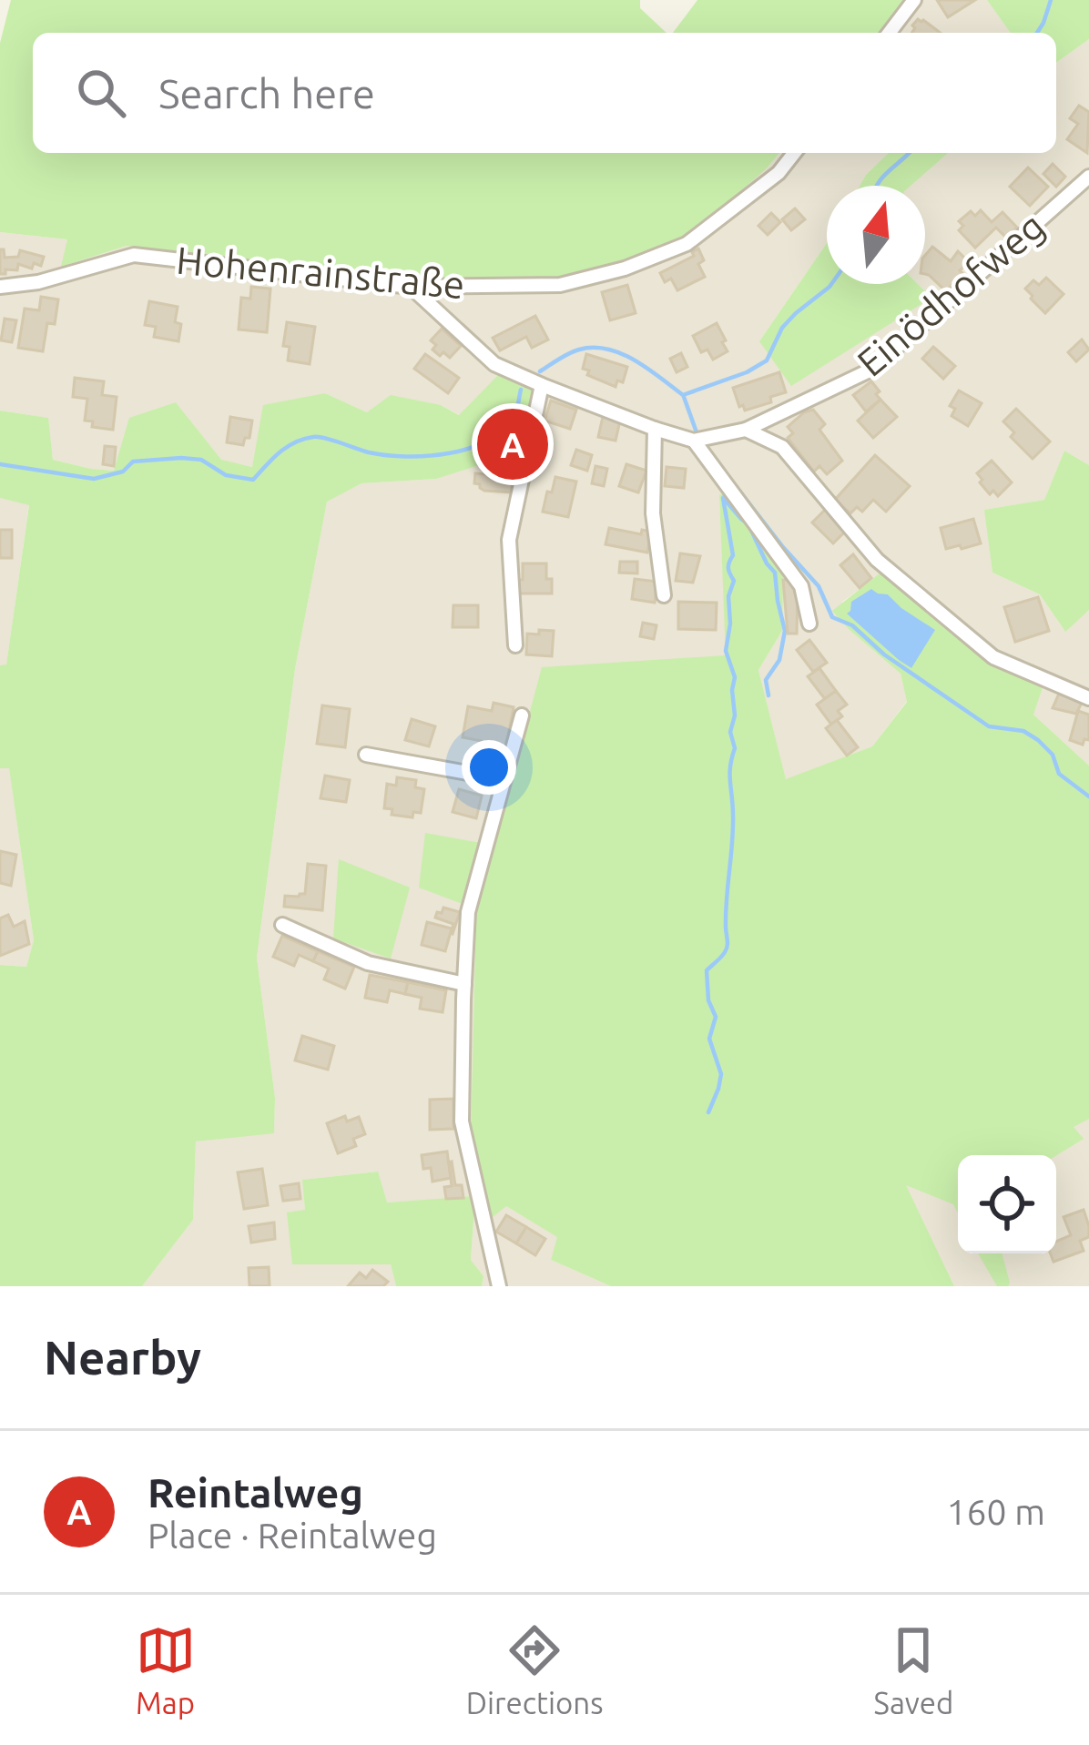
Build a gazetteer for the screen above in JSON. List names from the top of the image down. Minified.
{"streets":{"street":["Hohenrainstraße","Einödhofweg"]},"crossings":[["Hohenrainstraße","Einödhofweg"]],"north":"top","page":{"search":"Search here","pins":"A","heading":"Nearby","list":[{"mark":"A","name":"Reintalweg","note":"Place · Reintalweg","value":"160 m"}],"nav":["Map","Directions","Saved"]}}
